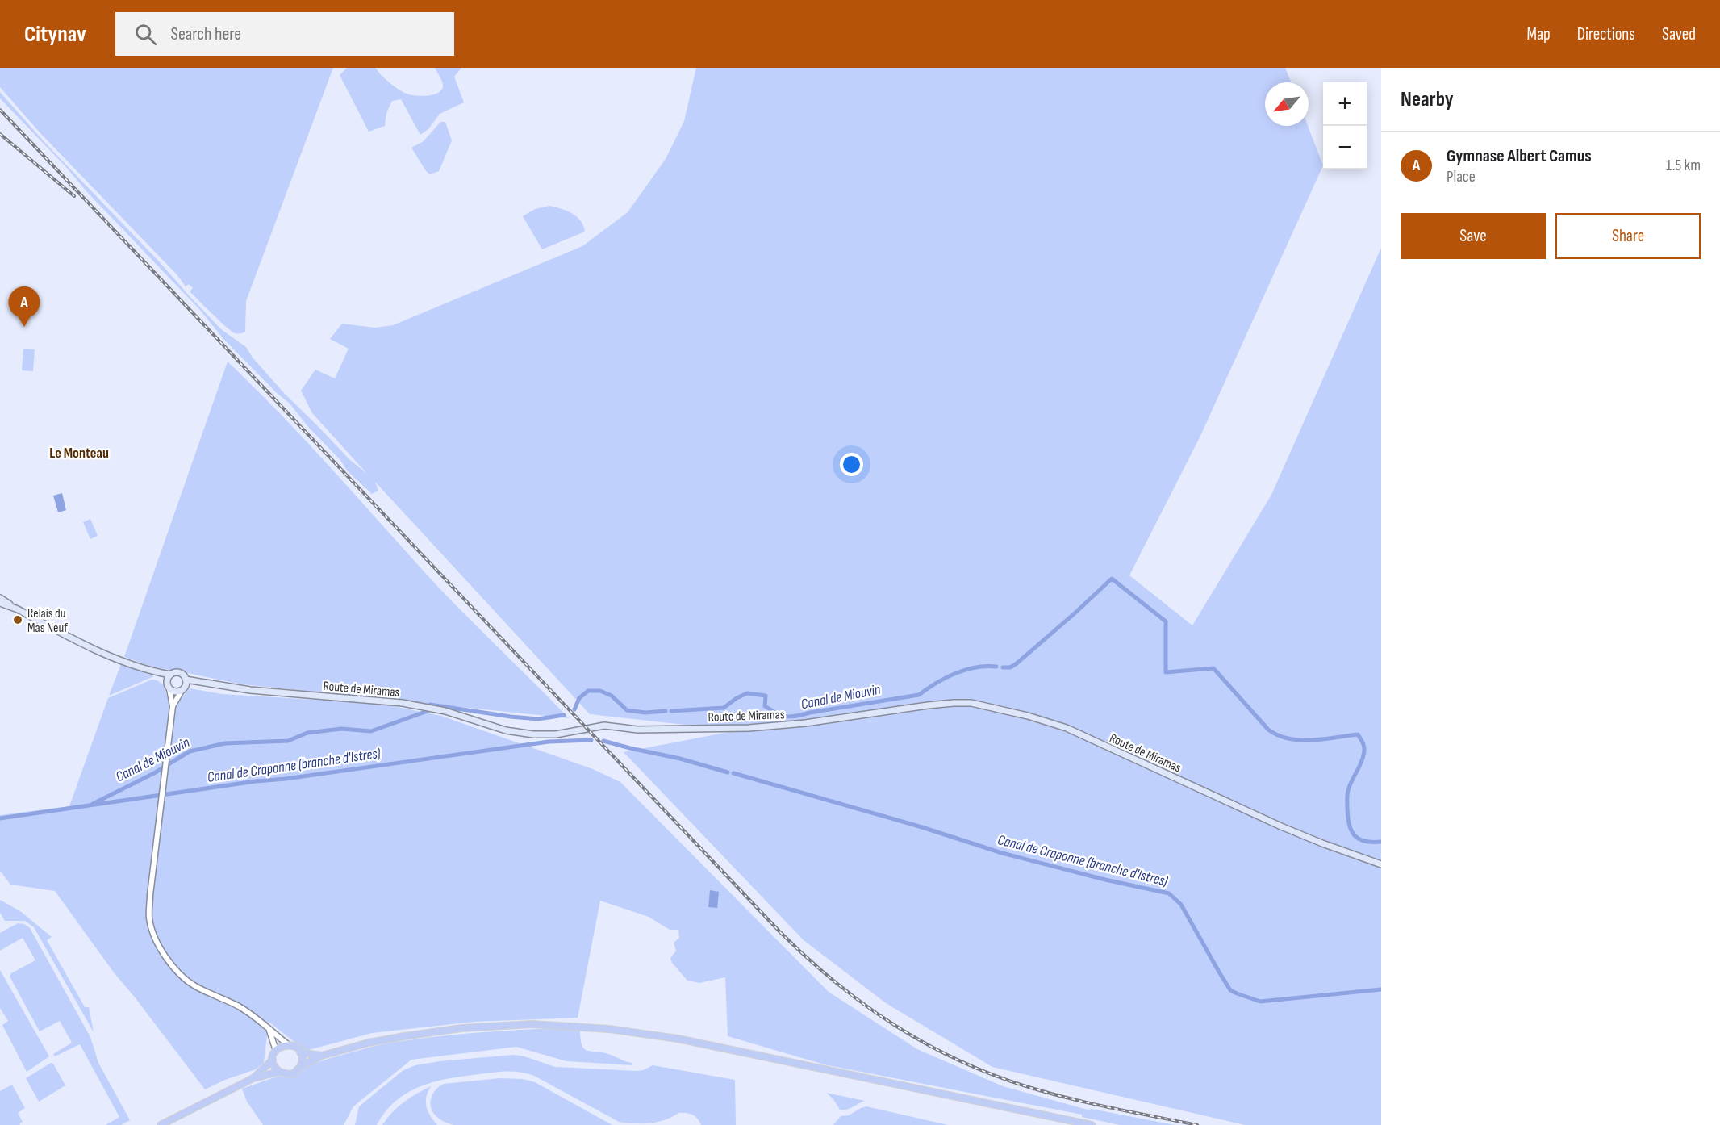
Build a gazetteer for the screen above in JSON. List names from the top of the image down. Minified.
{"streets":{"main road":["Route de Miramas"]},"districts":["Le Monteau"],"water":["Canal de Miouvin","Canal de Craponne (branche d'Istres)"],"places":["Relais du Mas Neuf"],"north":"bottom left","page":{"header":"Citynav","search":"Search here","nav":["Map","Directions","Saved"],"heading":"Nearby","map_buttons":["+","−"],"list":[{"mark":"A","name":"Gymnase Albert Camus","note":"Place","value":"1.5 km"}],"buttons":["Save","Share"],"pins":"A"}}
